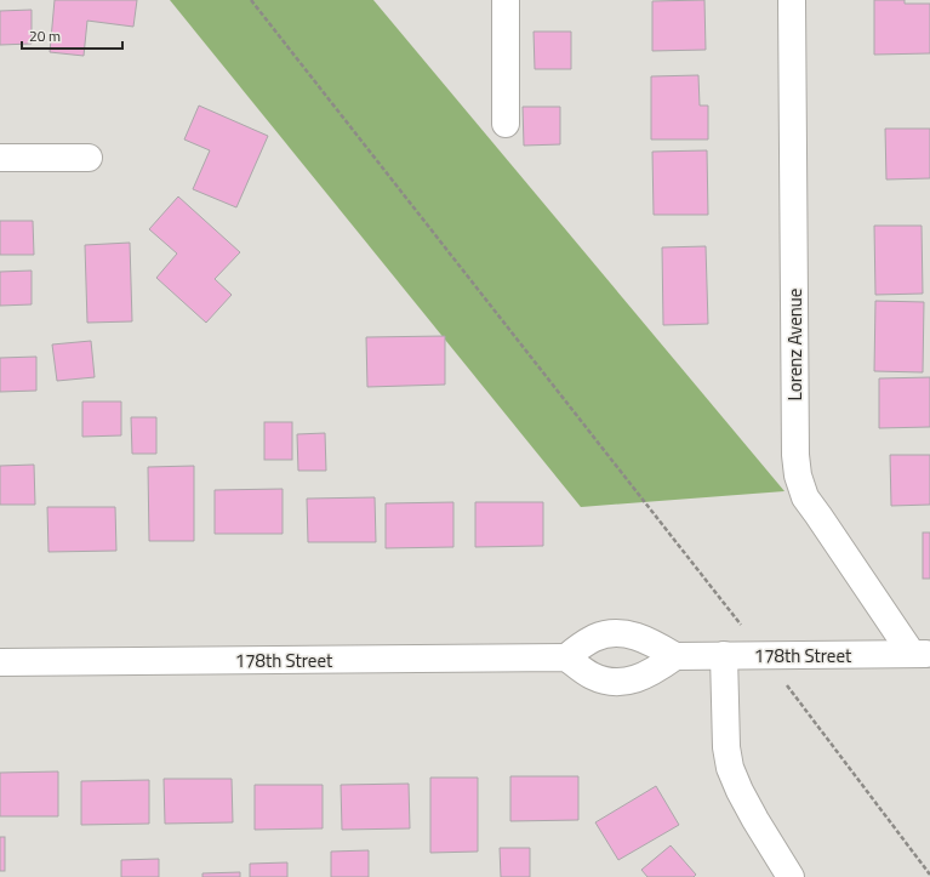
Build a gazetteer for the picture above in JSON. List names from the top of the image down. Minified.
{"streets":{"street":["Lorenz Avenue","178th Street"]},"crossings":[["Lorenz Avenue","178th Street"]],"scale_bar":"20 m"}
